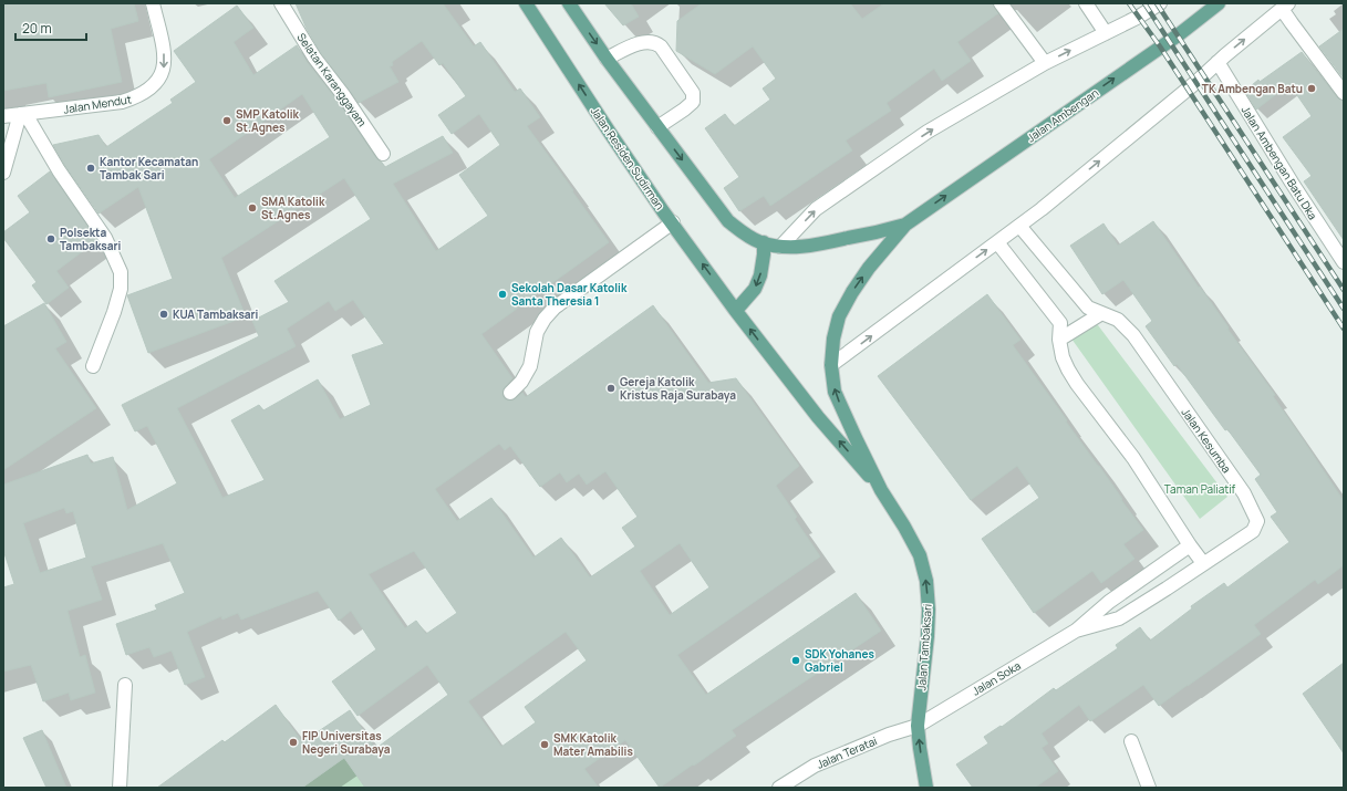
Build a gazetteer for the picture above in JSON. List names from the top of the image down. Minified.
{"streets":{"main road":["Jalan Ambengan","Jalan Residen Sudirman","Jalan Tambaksari"],"street":["Selatan Karanggayam","Jalan Mendut","Jalan Ambengan Batu Dka","Jalan Kesumba","Jalan Soka","Jalan Teratai"]},"crossings":[["Jalan Ambengan","Jalan Tambaksari"],["Jalan Residen Sudirman","Jalan Tambaksari"],["Jalan Kesumba","Jalan Soka"],["Jalan Tambaksari","Jalan Soka"],["Jalan Tambaksari","Jalan Teratai"],["Jalan Soka","Jalan Teratai"]],"one_way":["Jalan Ambengan","Jalan Tambaksari"],"parks":["Taman Paliatif"],"places":["TK Ambengan Batu","SMP Katolik St.Agnes","Kantor Kecamatan Tambak Sari","SMA Katolik St.Agnes","Polsekta Tambaksari","Sekolah Dasar Katolik Santa Theresia 1","KUA Tambaksari","Gereja Katolik Kristus Raja Surabaya","SDK Yohanes Gabriel","FIP Universitas Negeri Surabaya","SMK Katolik Mater Amabilis"],"scale_bar":"20 m"}
